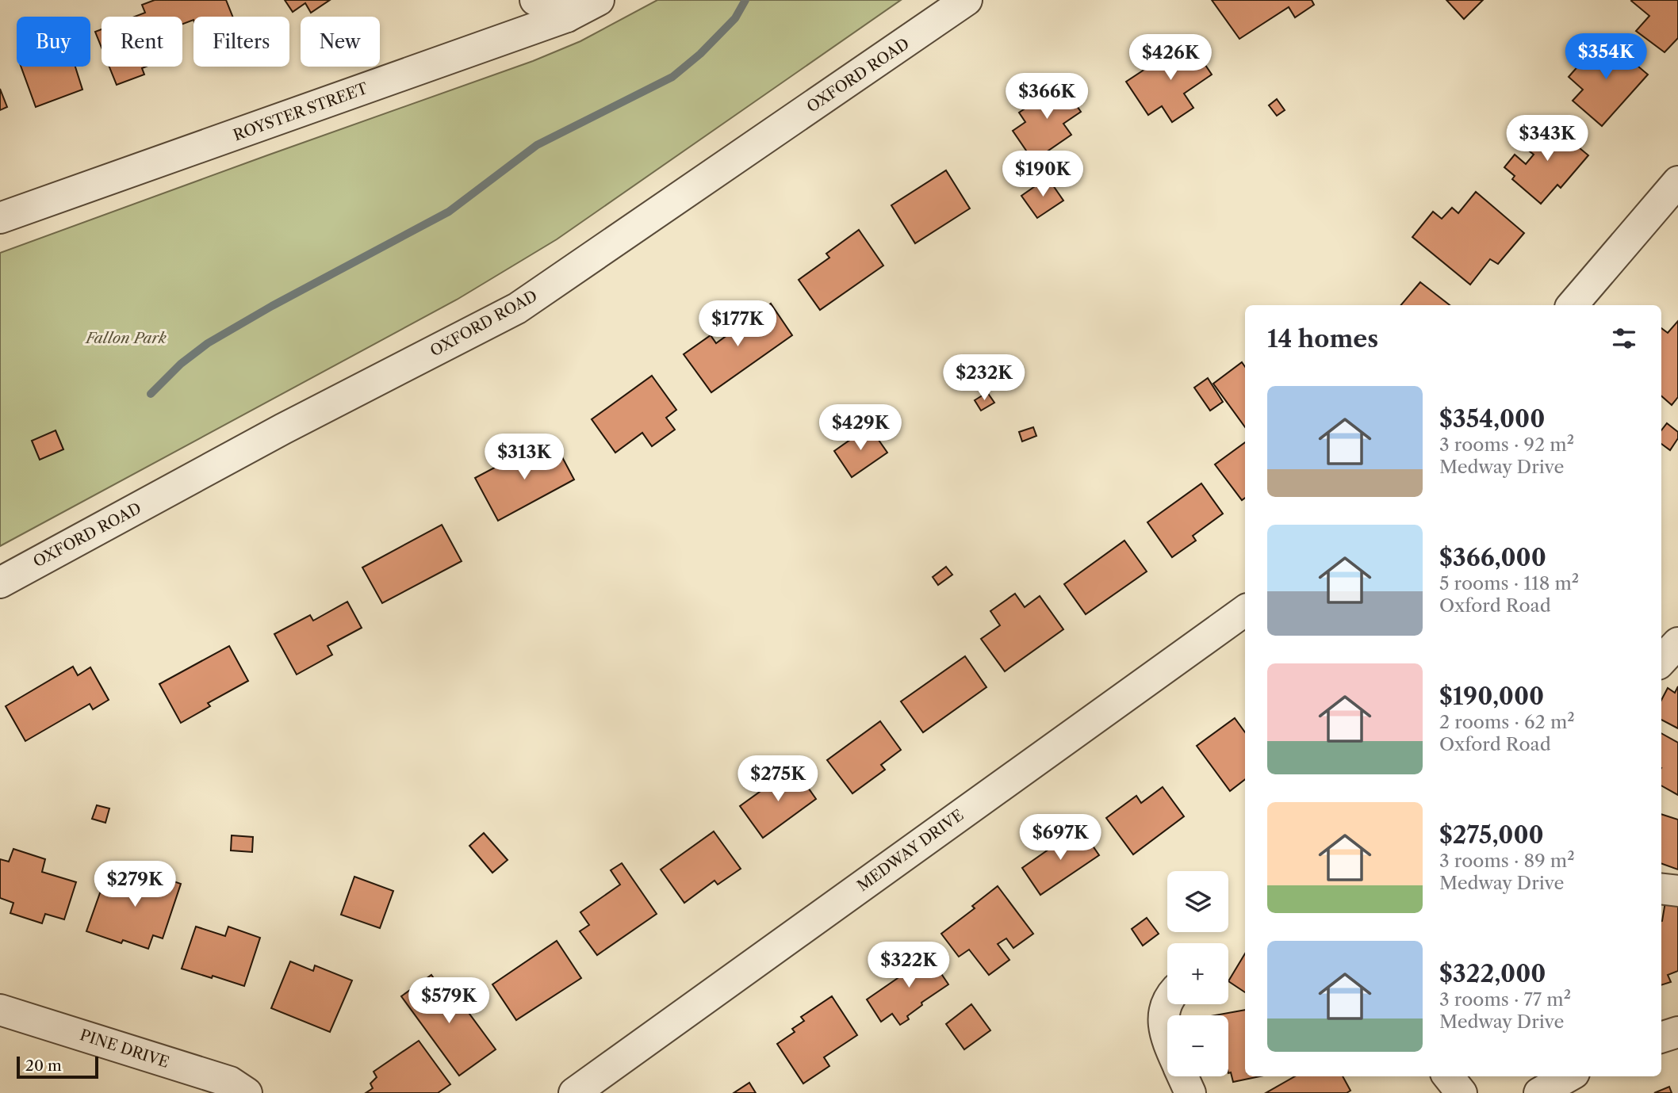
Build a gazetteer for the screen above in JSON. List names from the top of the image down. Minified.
{"streets":{"street":["OXFORD ROAD","ROYSTER STREET","MEDWAY DRIVE","PINE DRIVE"]},"parks":["Fallon Park"],"scale_bar":"20 m","page":{"chip":["Buy","Rent","Filters","New"],"price":["$354K","$426K","$366K","$343K","$190K","$177K","$232K","$429K","$313K","$275K","$697K","$279K","$322K","$579K"],"heading":"14 homes","list":[{"name":"$354,000","note":"3 rooms · 92 m² · Medway Drive"},{"name":"$366,000","note":"5 rooms · 118 m² · Oxford Road"},{"name":"$190,000","note":"2 rooms · 62 m² · Oxford Road"},{"name":"$275,000","note":"3 rooms · 89 m² · Medway Drive"},{"name":"$322,000","note":"3 rooms · 77 m² · Medway Drive"}],"map_buttons":["+","−"],"scale":"20 m"}}
